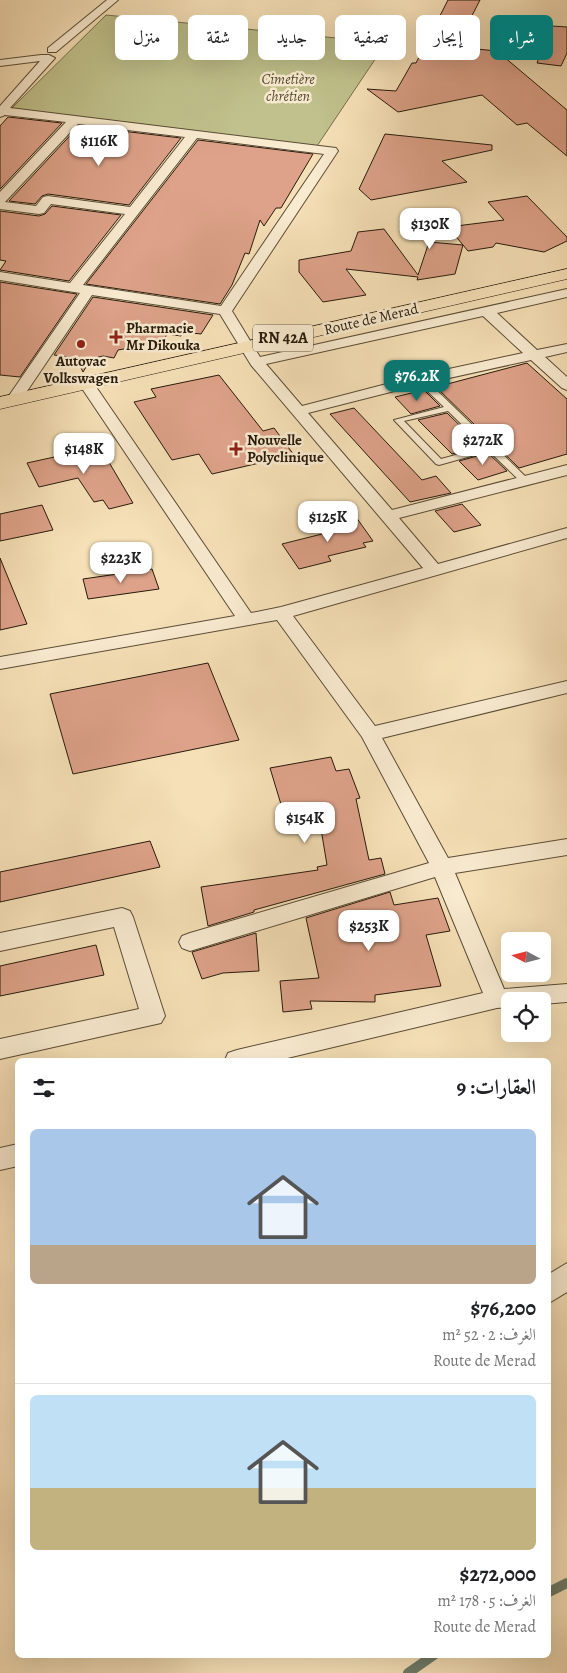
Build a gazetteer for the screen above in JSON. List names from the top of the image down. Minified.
{"streets":{"main road":["Route de Merad","RN 42A"]},"parks":["Cimetière chrétien"],"places":{"health":["Pharmacie Mr Dikouka","Nouvelle Polyclinique"],"other":["Autovac Volkswagen"]},"north":"left","page":{"chip":["شراء","إيجار","تصفية","جديد","شقة","منزل"],"price":["$116K","$130K","$76.2K","$272K","$148K","$125K","$223K","$154K","$253K"],"heading":"العقارات: 9","list":[{"name":"$76,200","note":"الغرف: 2 · 52 m² · Route de Merad"},{"name":"$272,000","note":"الغرف: 5 · 178 m² · Route de Merad"}]}}
